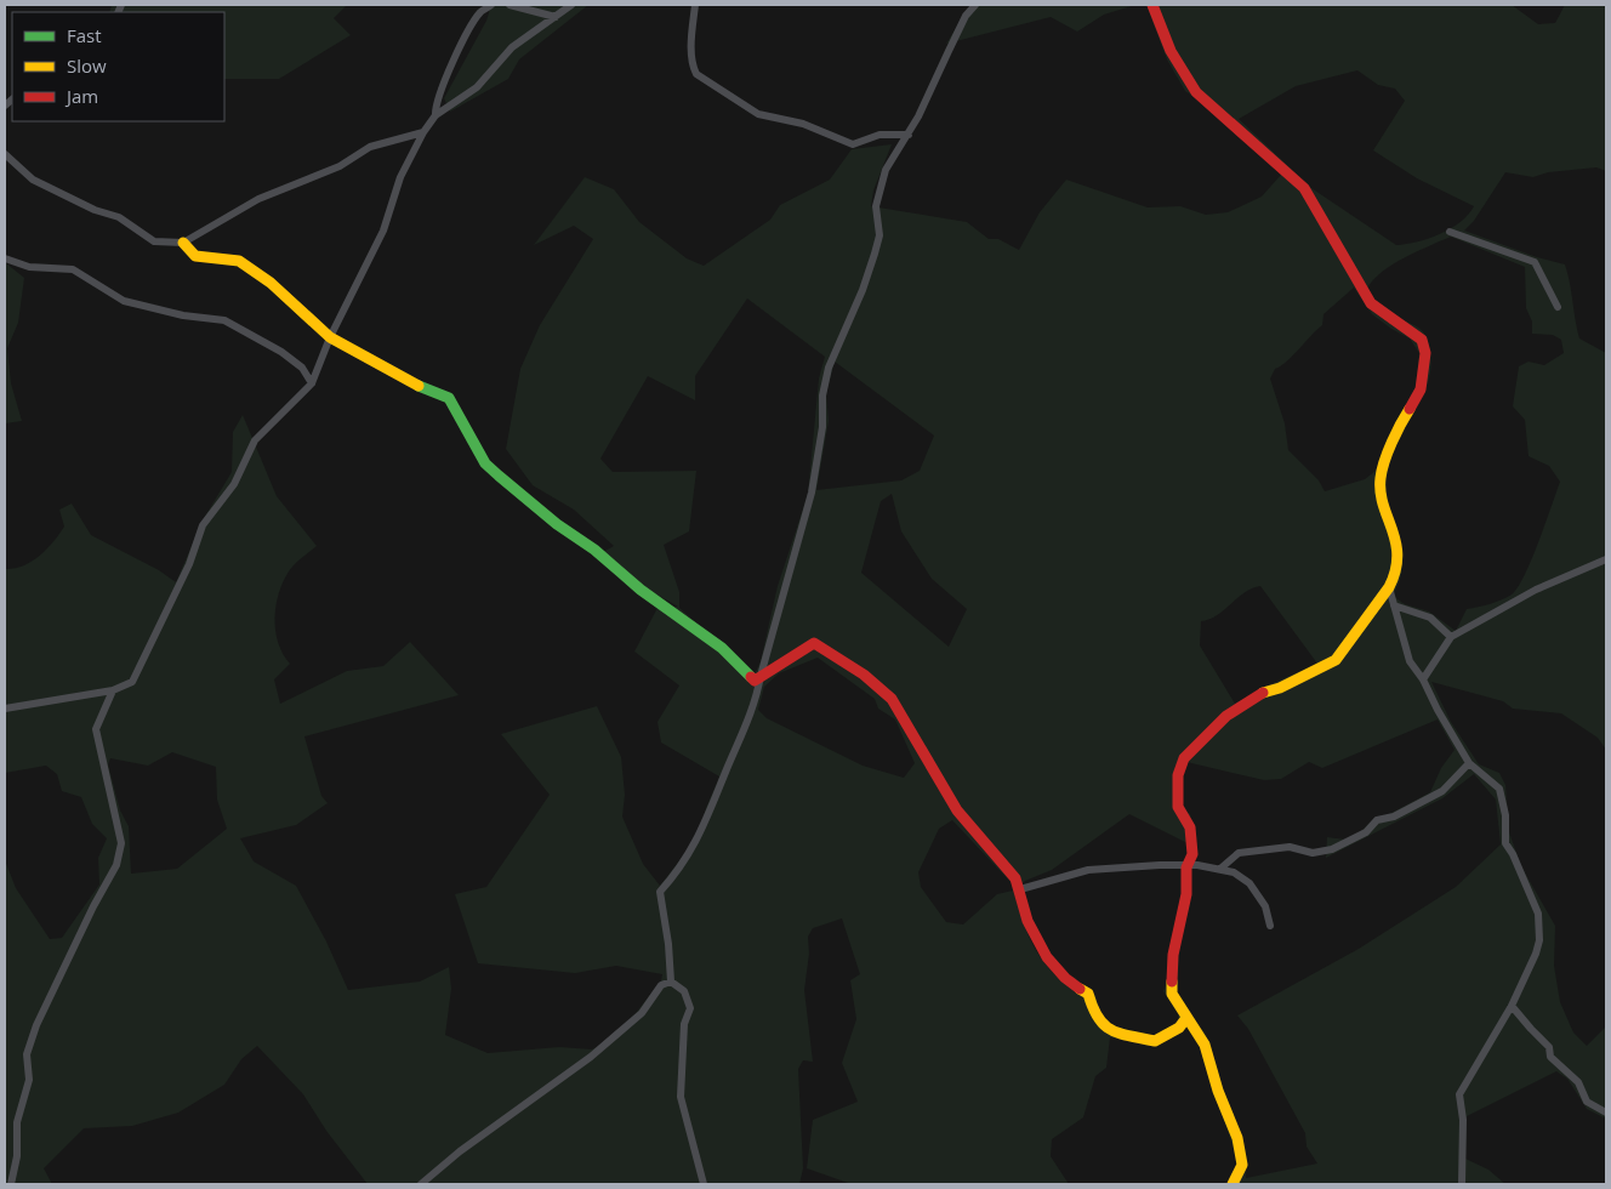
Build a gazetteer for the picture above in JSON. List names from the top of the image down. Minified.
{"legend":["Fast","Slow","Jam"]}
